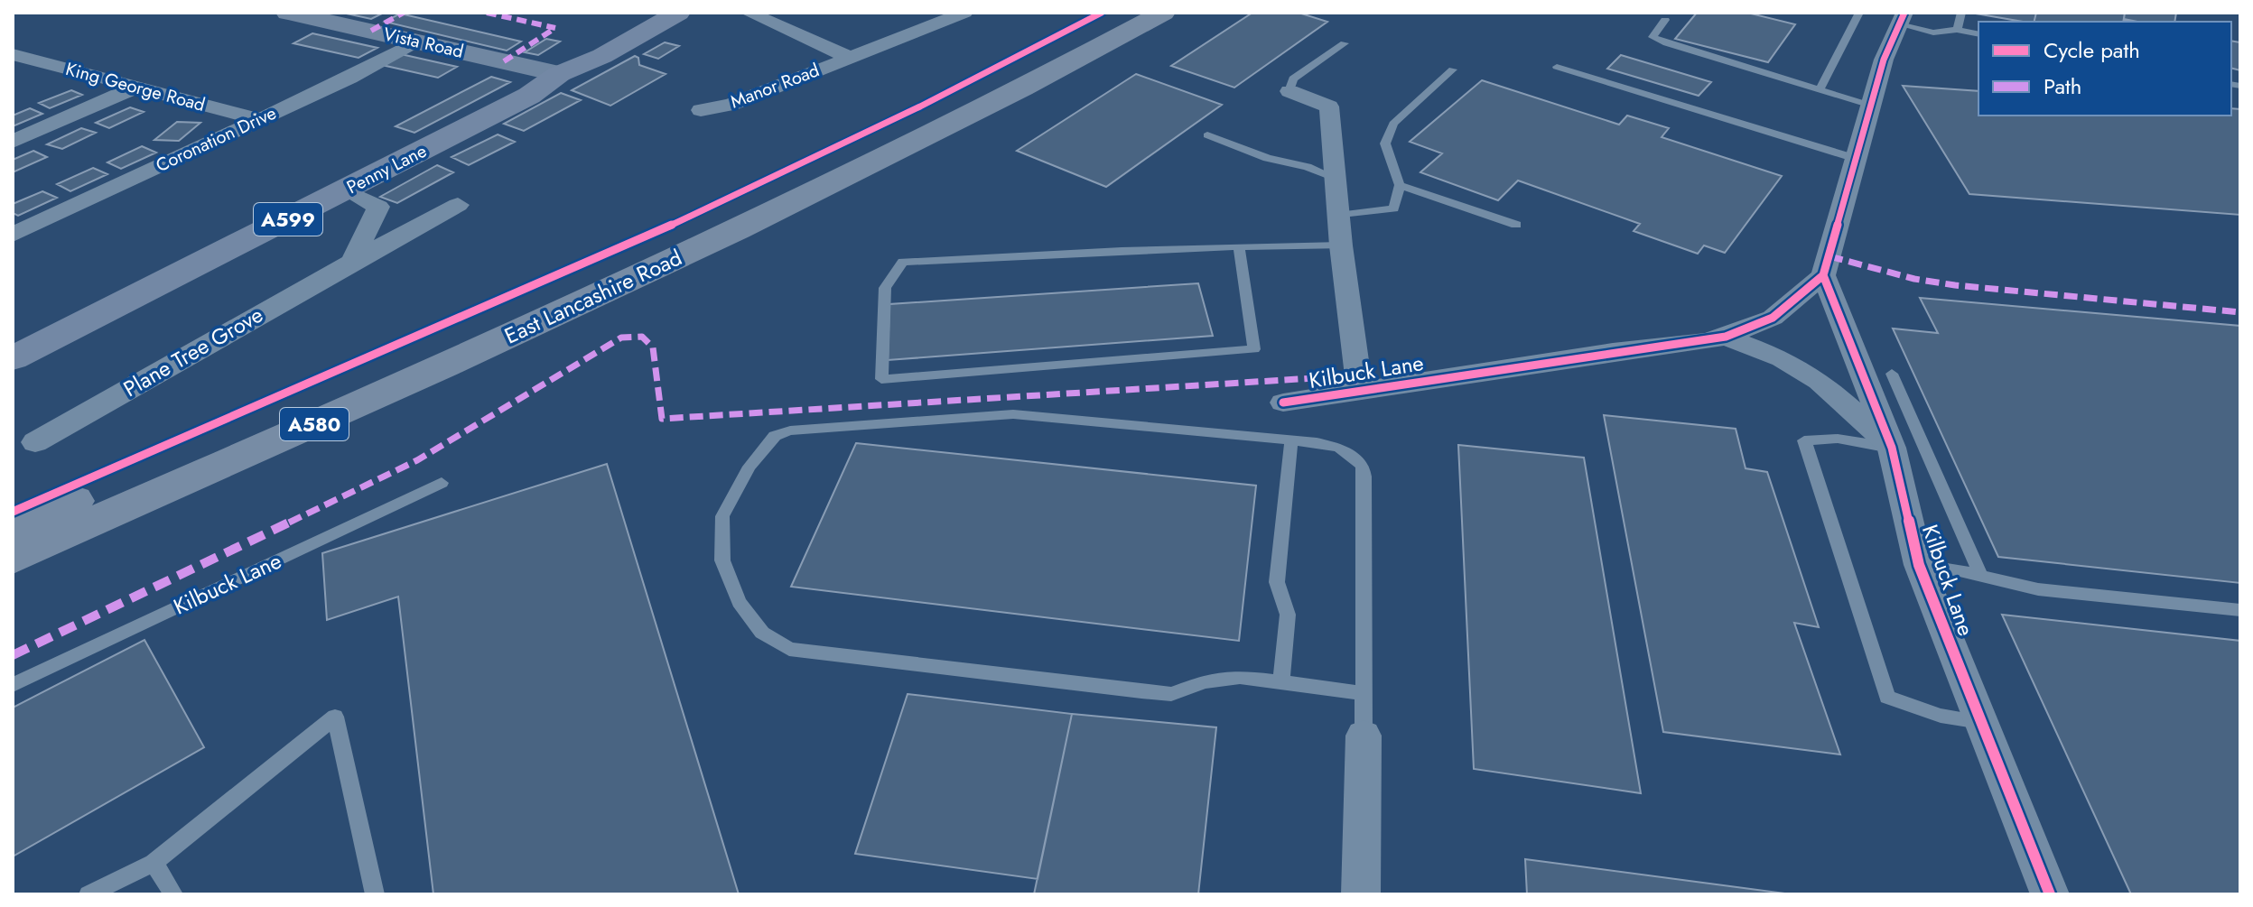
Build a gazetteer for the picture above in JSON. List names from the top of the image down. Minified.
{"streets":{"highway":["East Lancashire Road","A580"],"main road":["Vista Road","Penny Lane","A599"],"street":["Manor Road","King George Road","Coronation Drive","Plane Tree Grove","Kilbuck Lane"]},"crossings":[["Vista Road","Coronation Drive"],["Vista Road","Penny Lane"],["King George Road","Coronation Drive"]],"legend":["Cycle path","Path"]}
